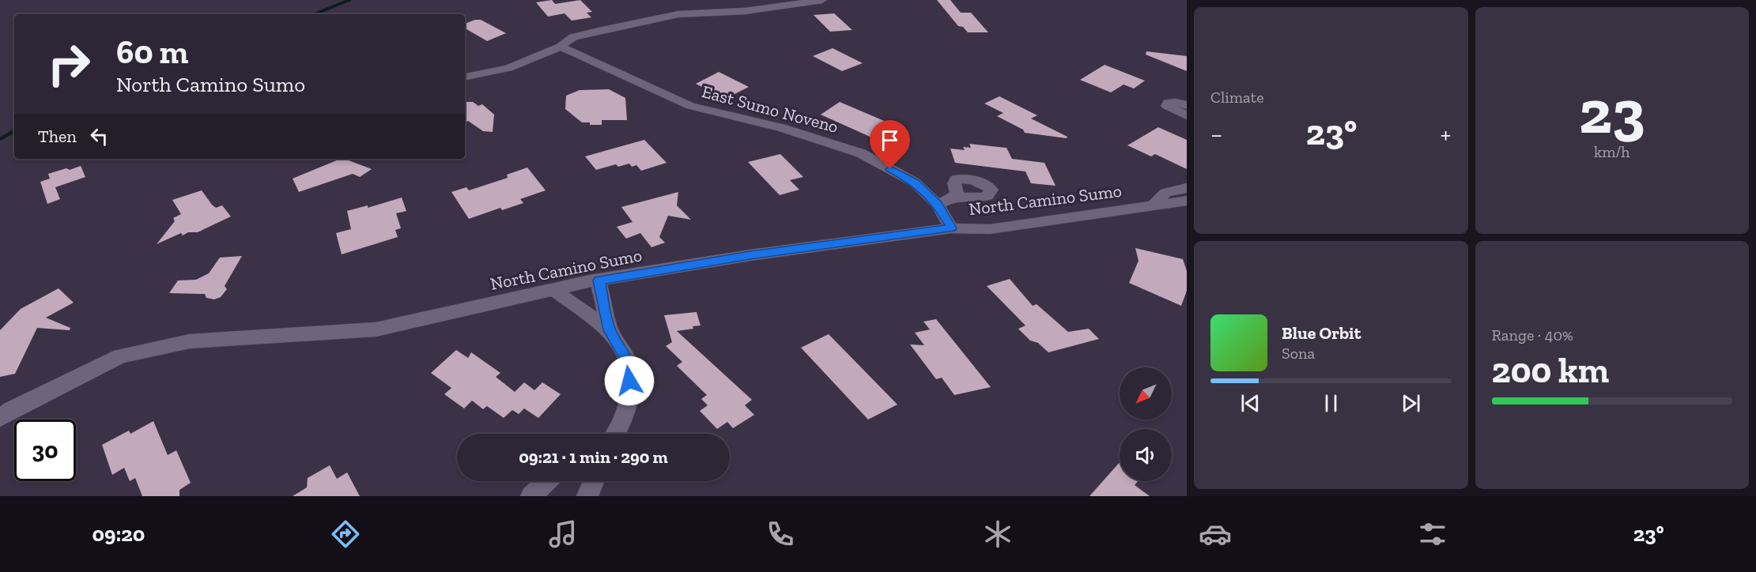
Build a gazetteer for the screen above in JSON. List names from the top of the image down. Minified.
{"streets":{"street":["East Sumo Noveno","North Camino Sumo"]},"crossings":[["East Sumo Noveno","North Camino Sumo"]],"north":"bottom left","page":{"tile":["Climate",["23","km/h"],["Range · 40%","200 km"]],"turn":["60 m","North Camino Sumo"],"then":"Then","heat":["−","23°","+"],"song":["Blue Orbit","Sona"],"limit":"30","trip":"09:21 · 1 min · 290 m","tabs":["09:20","23°"]}}
